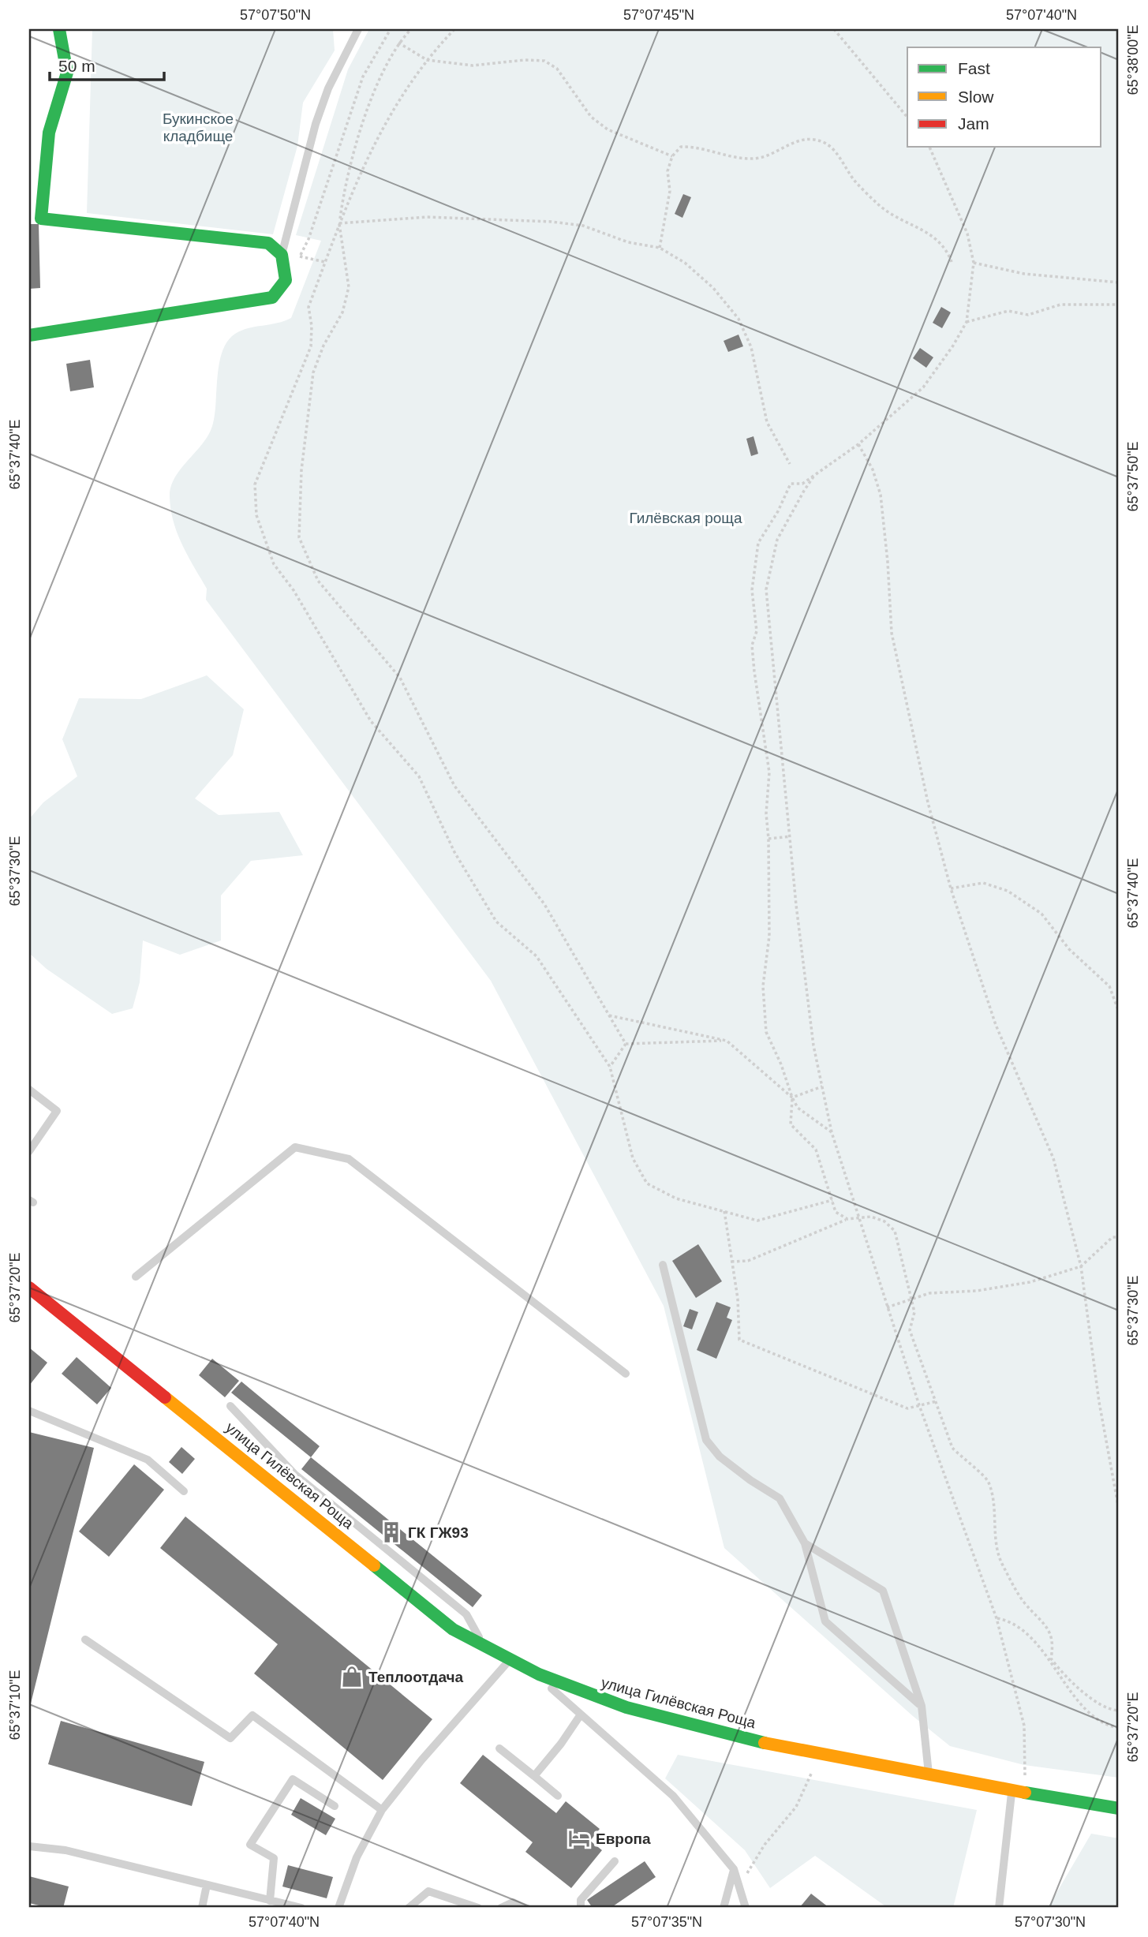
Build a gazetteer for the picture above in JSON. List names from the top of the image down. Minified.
{"streets":{"street":["улица Гилёвская Роща"]},"parks":["Букинское кладбище","Гилёвская роща"],"places":{"building":["ГК ГЖ93"],"shop":["Теплоотдача"],"hotel":["Европа"]},"legend":["Fast","Slow","Jam"],"scale_bar":"50 m","coordinates":["57°07'50\"N","57°07'45\"N","57°07'40\"N","65°38'00\"E","65°37'40\"E","65°37'50\"E","65°37'30\"E","65°37'20\"E","65°37'10\"E","57°07'35\"N","57°07'30\"N"]}
